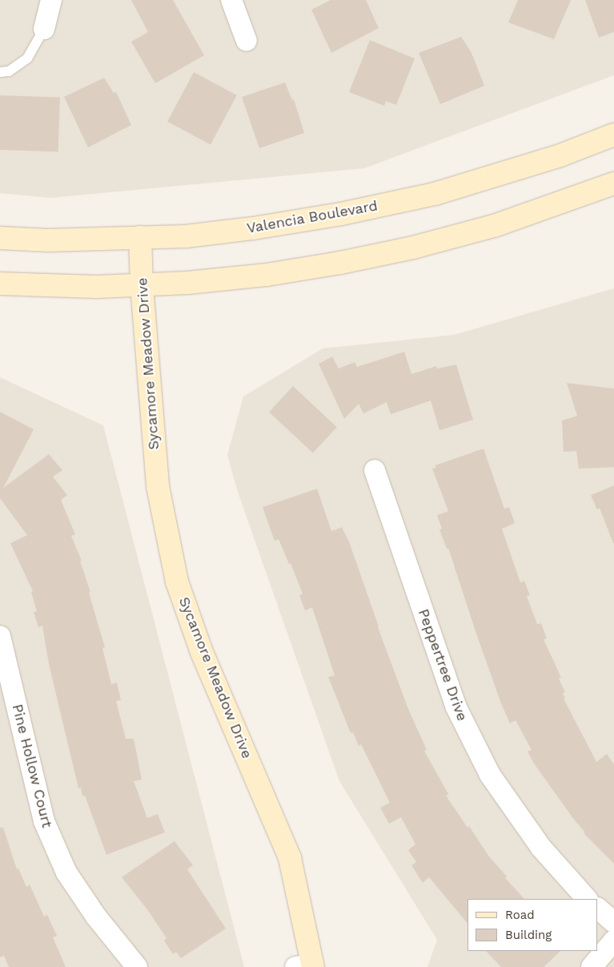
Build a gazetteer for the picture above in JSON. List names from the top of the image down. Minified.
{"streets":{"street":["Valencia Boulevard","Sycamore Meadow Drive","Peppertree Drive","Pine Hollow Court"]},"crossings":[["Valencia Boulevard","Sycamore Meadow Drive"]],"legend":["Road","Building"]}
